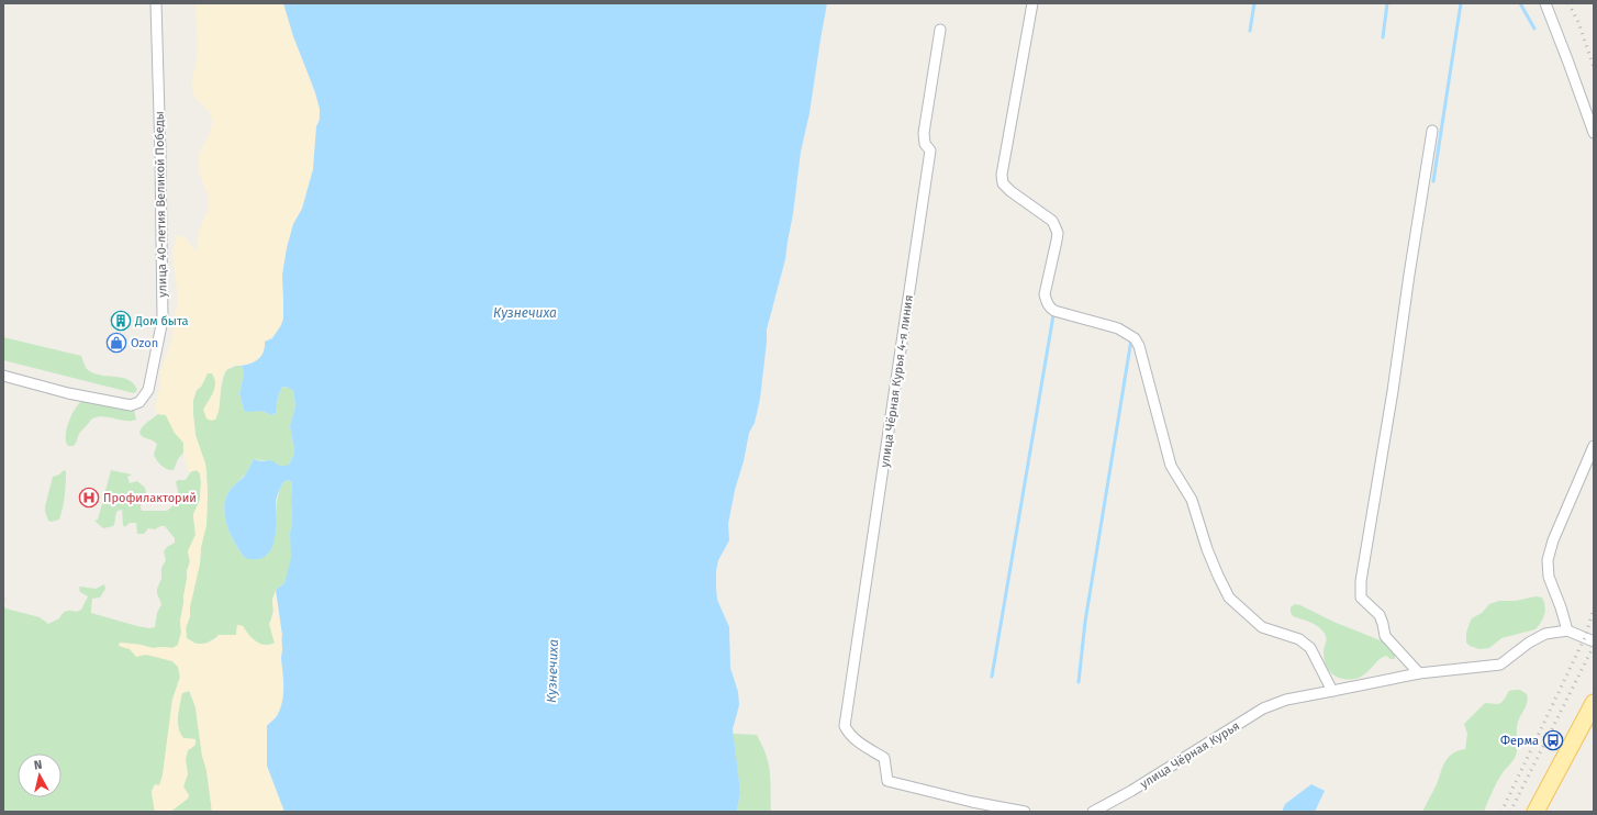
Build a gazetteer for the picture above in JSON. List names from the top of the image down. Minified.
{"streets":{"street":["улица 40-летия Великой Победы","улица Чёрная Курья 4-я линия","улица Чёрная Курья"]},"water":["Кузнечиха"],"places":{"building":["Дом быта"],"shop":["Ozon"],"hospital":["Профилакторий"],"bus stop":["Ферма"]},"north":"top"}
